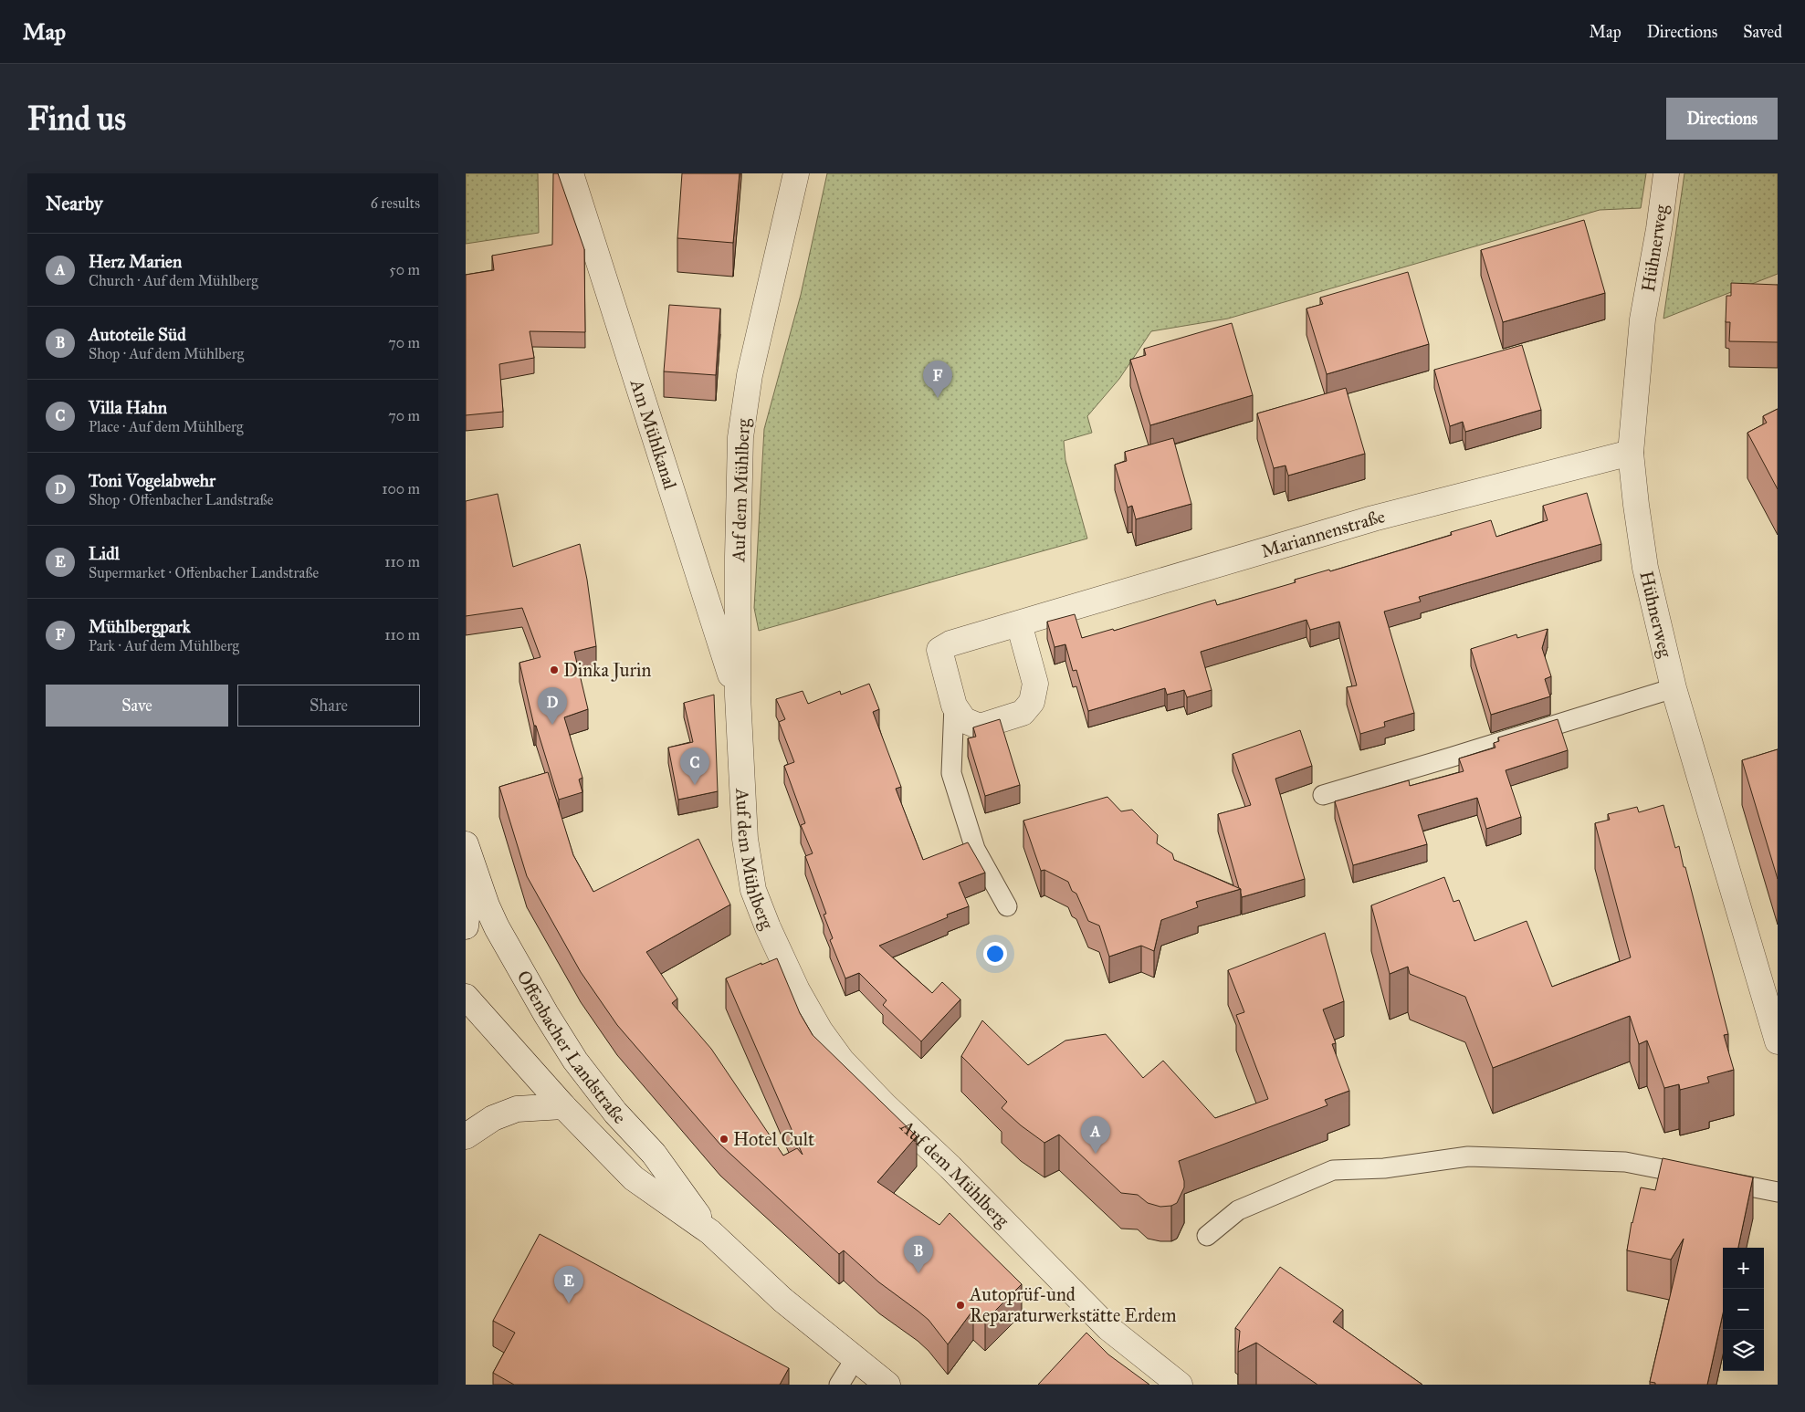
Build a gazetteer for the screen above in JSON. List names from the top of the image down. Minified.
{"streets":{"street":["Hühnerweg","Am Mühlkanal","Auf dem Mühlberg","Mariannenstraße","Offenbacher Landstraße"]},"crossings":[["Hühnerweg","Mariannenstraße"],["Am Mühlkanal","Auf dem Mühlberg"]],"places":["Dinka Jurin","Hotel Cult","Autoprüf-und Reparaturwerkstätte Erdem"],"page":{"header":"Map","nav":["Map","Directions","Saved"],"buttons":["Directions",["Save","Share"]],"title":"Find us","heading":["Nearby","6 results"],"list":[{"mark":"A","name":"Herz Marien","note":"Church · Auf dem Mühlberg","value":"50 m"},{"mark":"B","name":"Autoteile Süd","note":"Shop · Auf dem Mühlberg","value":"70 m"},{"mark":"C","name":"Villa Hahn","note":"Place · Auf dem Mühlberg","value":"70 m"},{"mark":"D","name":"Toni Vogelabwehr","note":"Shop · Offenbacher Landstraße","value":"100 m"},{"mark":"E","name":"Lidl","note":"Supermarket · Offenbacher Landstraße","value":"110 m"},{"mark":"F","name":"Mühlbergpark","note":"Park · Auf dem Mühlberg","value":"110 m"}],"pins":["F","D","C","A","B","E"],"map_buttons":["+","−"]}}
